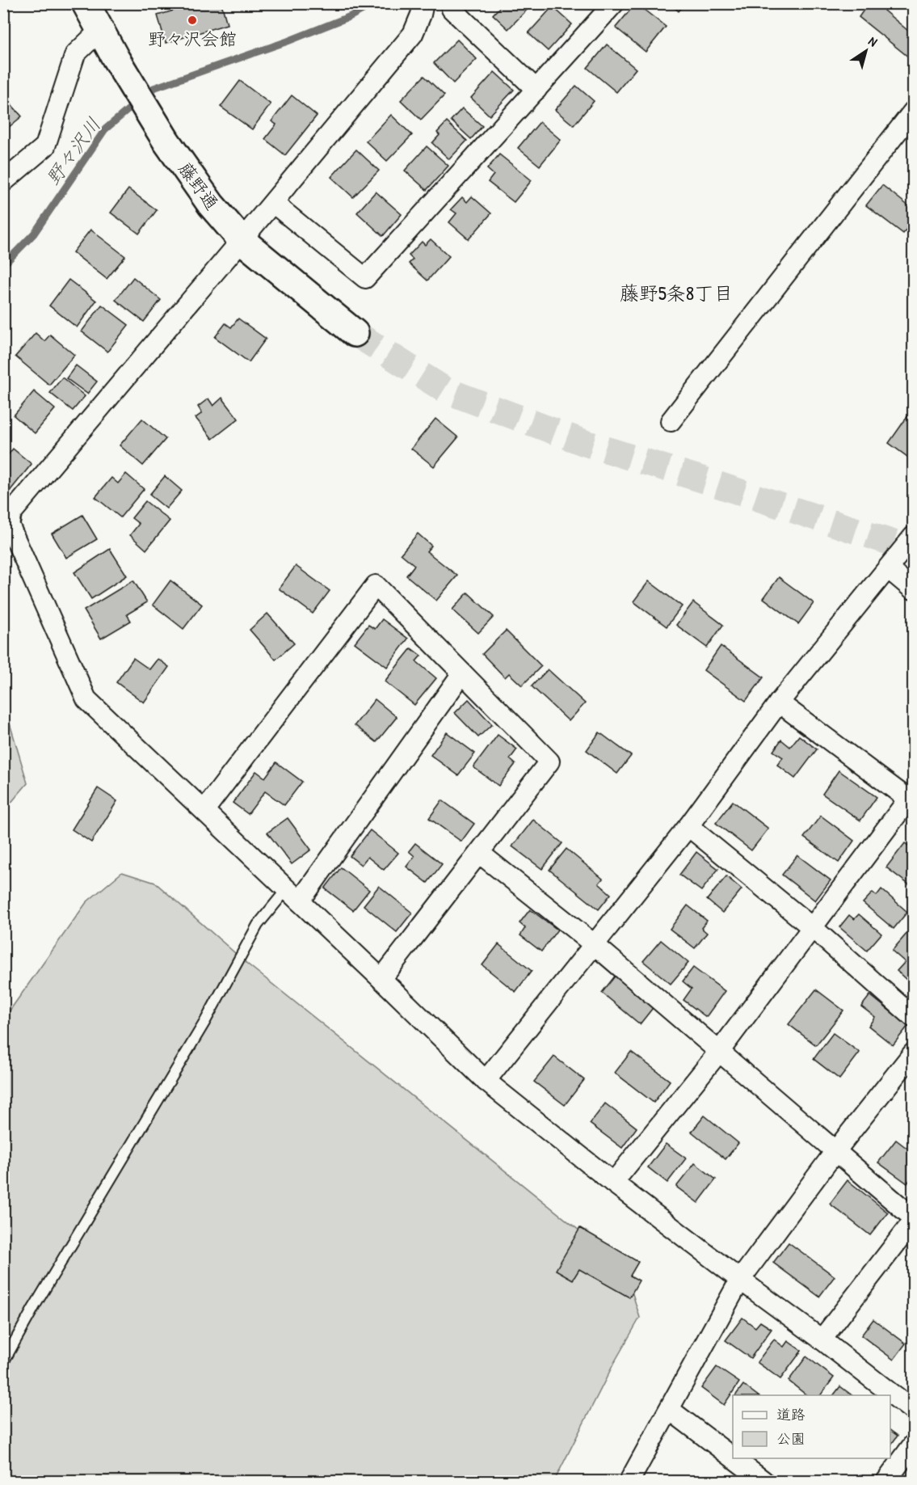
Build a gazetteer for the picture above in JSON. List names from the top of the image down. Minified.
{"streets":{"street":["藤野通"]},"districts":["藤野5条8丁目"],"water":["野々沢川"],"places":["野々沢会館"],"legend":["道路","公園"],"north":"top right"}
